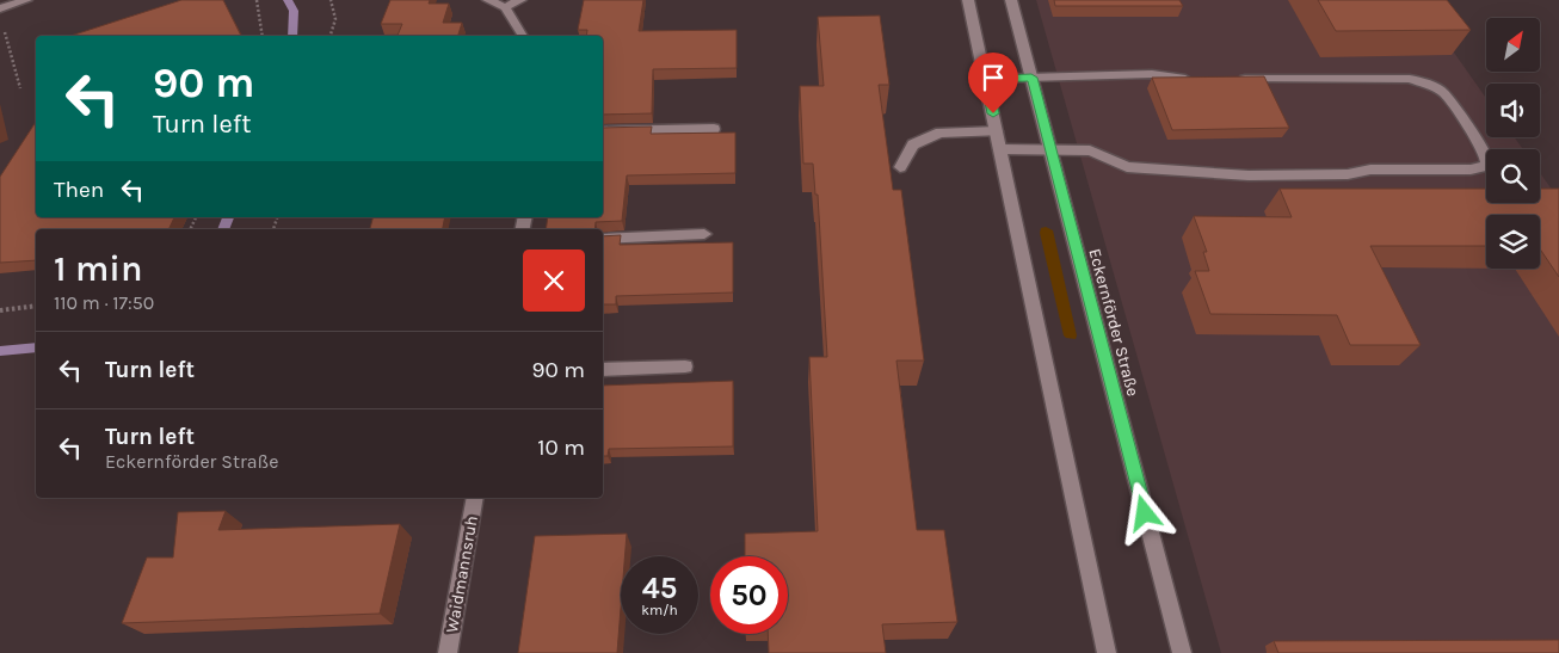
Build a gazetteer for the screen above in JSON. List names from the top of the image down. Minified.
{"streets":{"main road":["Eckernförder Straße","Waidmannsruh"]},"north":"top right","page":{"turn":["90 m","Turn left"],"then":"Then","heading":["1 min","110 m · 17:50"],"list":[{"name":"Turn left","value":"90 m"},{"name":"Turn left","note":"Eckernförder Straße","value":"10 m"}],"speed":"45 km/h","limit":"50"}}
